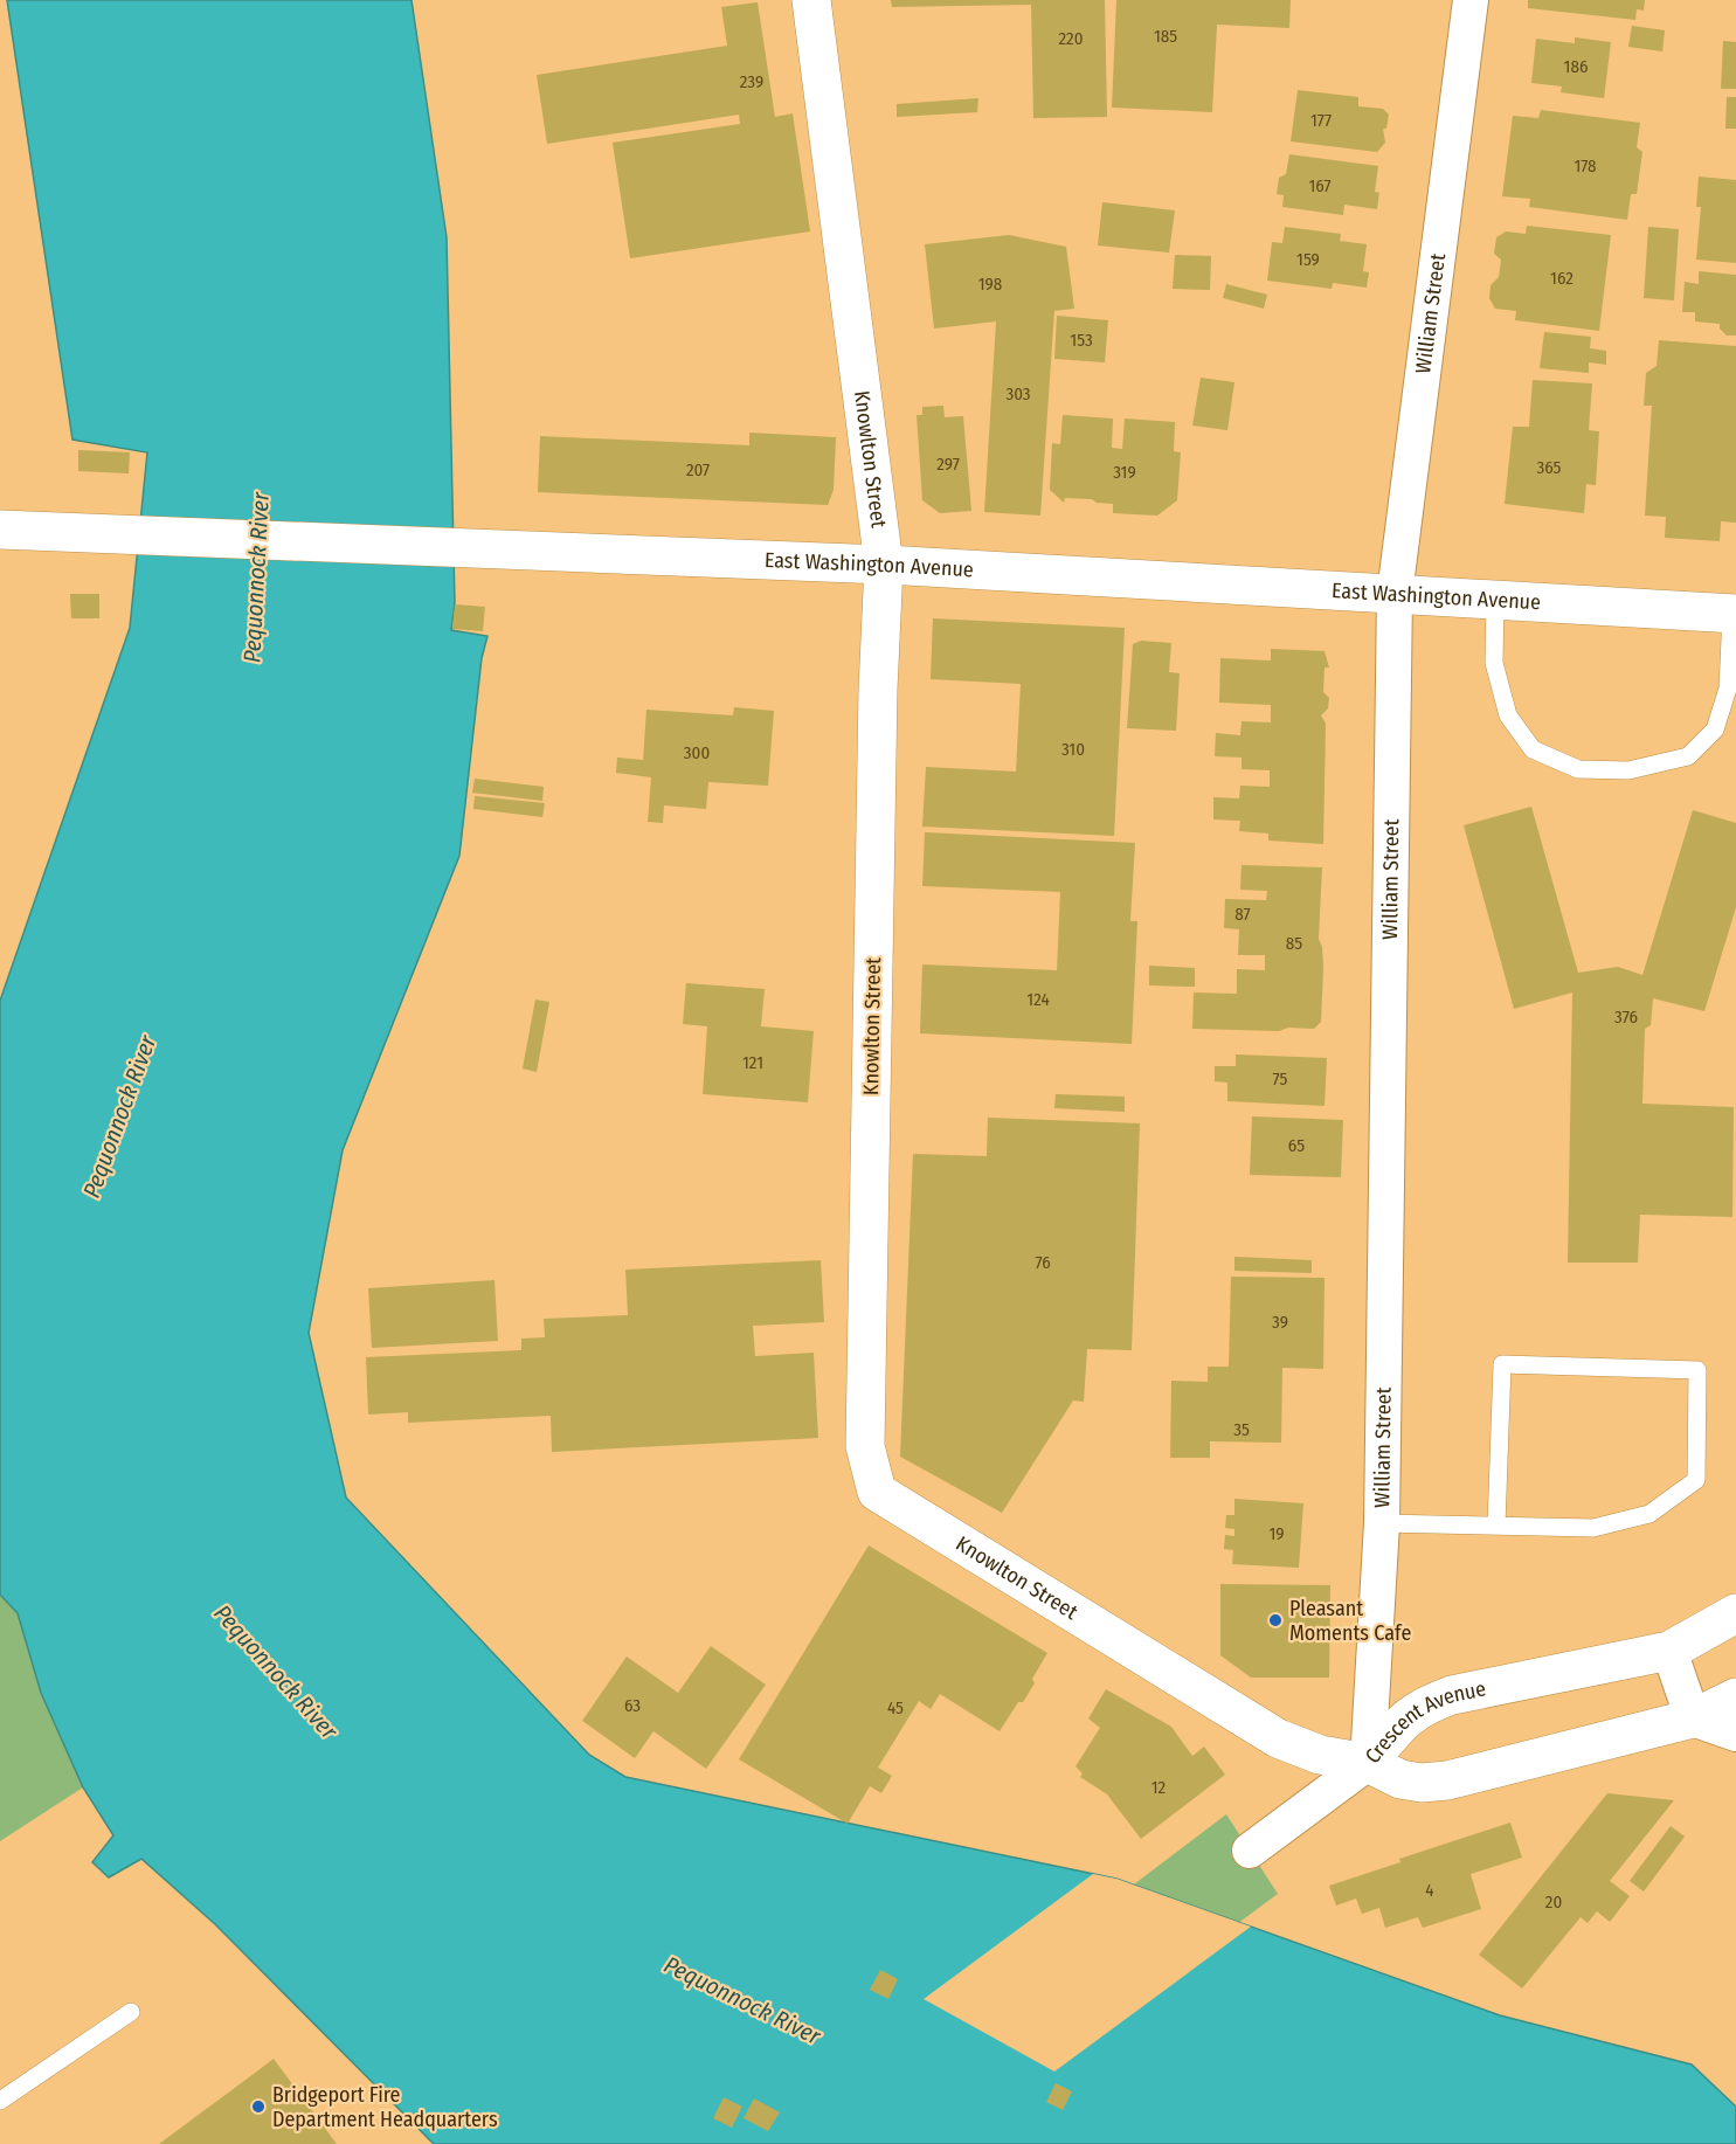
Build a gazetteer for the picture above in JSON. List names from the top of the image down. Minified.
{"streets":{"main road":["Knowlton Street","East Washington Avenue","Crescent Avenue"],"street":["William Street"]},"crossings":[["William Street","Knowlton Street"],["William Street","East Washington Avenue"],["William Street","Crescent Avenue"],["Knowlton Street","East Washington Avenue"],["Knowlton Street","Crescent Avenue"]],"water":["Pequonnock River"],"places":["Pleasant Moments Cafe","Bridgeport Fire Department Headquarters"],"house_numbers":["185","220","186","239","177","178","167","159","162","198","153","303","297","365","207","319","310","300","87","85","124","376","121","75","65","76","39","35","19","63","45","12","4","20"]}
